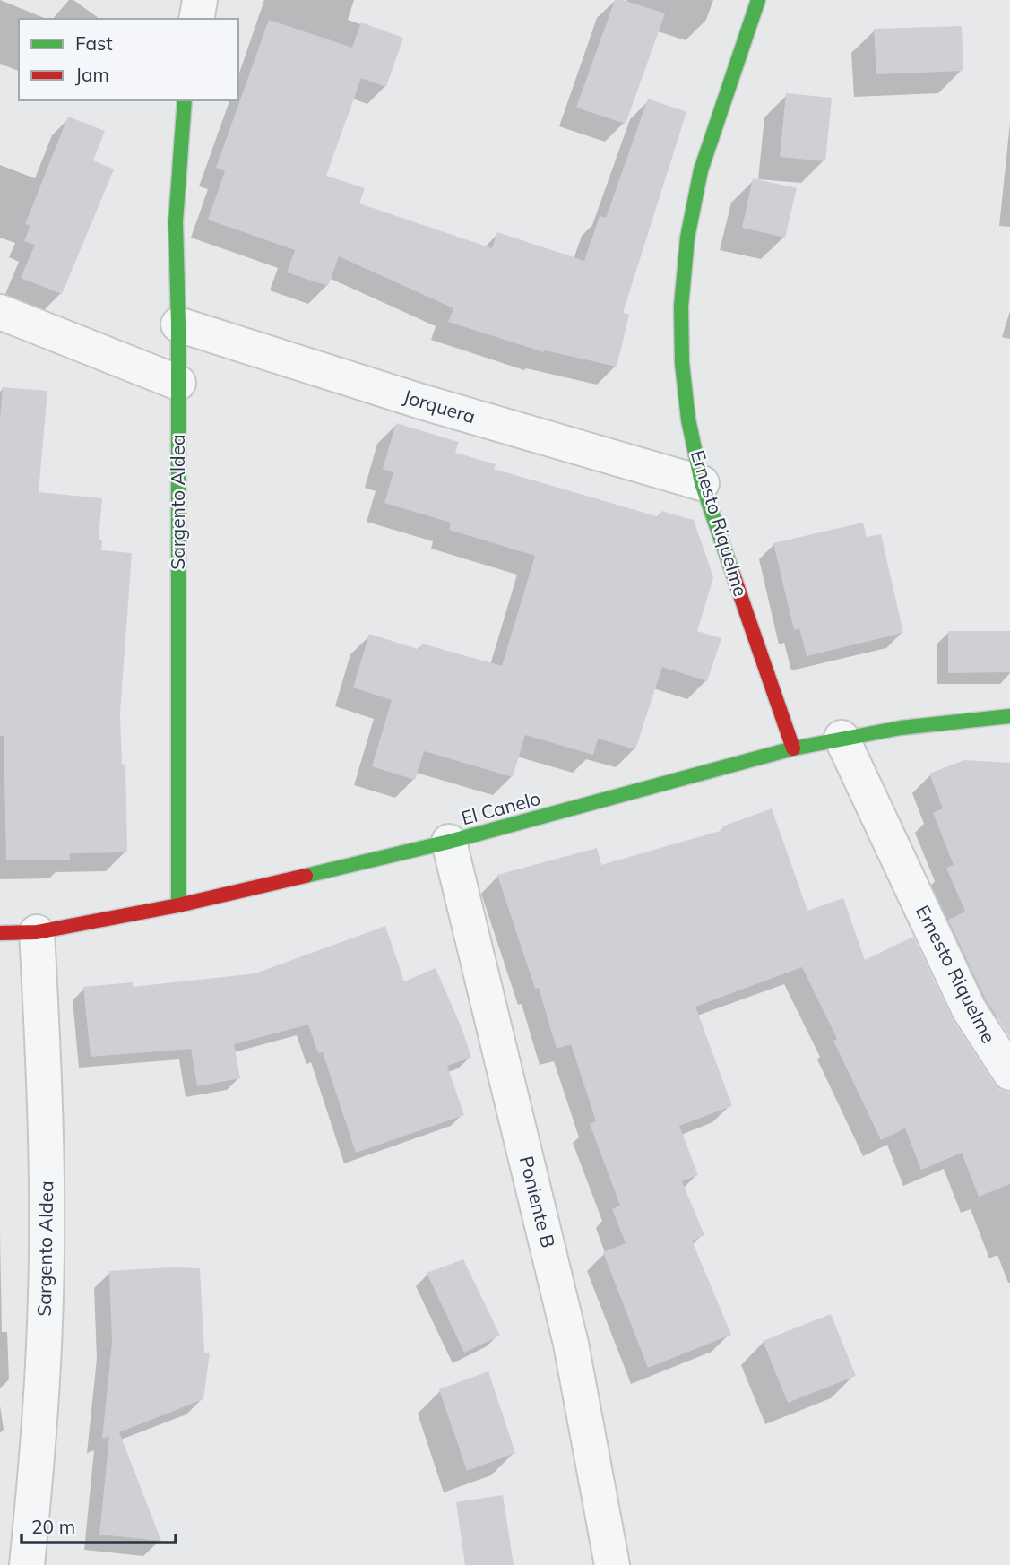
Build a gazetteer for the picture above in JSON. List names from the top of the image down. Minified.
{"streets":{"street":["Jorquera","Sargento Aldea","Ernesto Riquelme","El Canelo","Poniente B"]},"crossings":[["Jorquera","Sargento Aldea"],["Jorquera","Ernesto Riquelme"],["Sargento Aldea","El Canelo"],["Ernesto Riquelme","El Canelo"],["El Canelo","Poniente B"]],"legend":["Fast","Jam"],"scale_bar":"20 m"}
